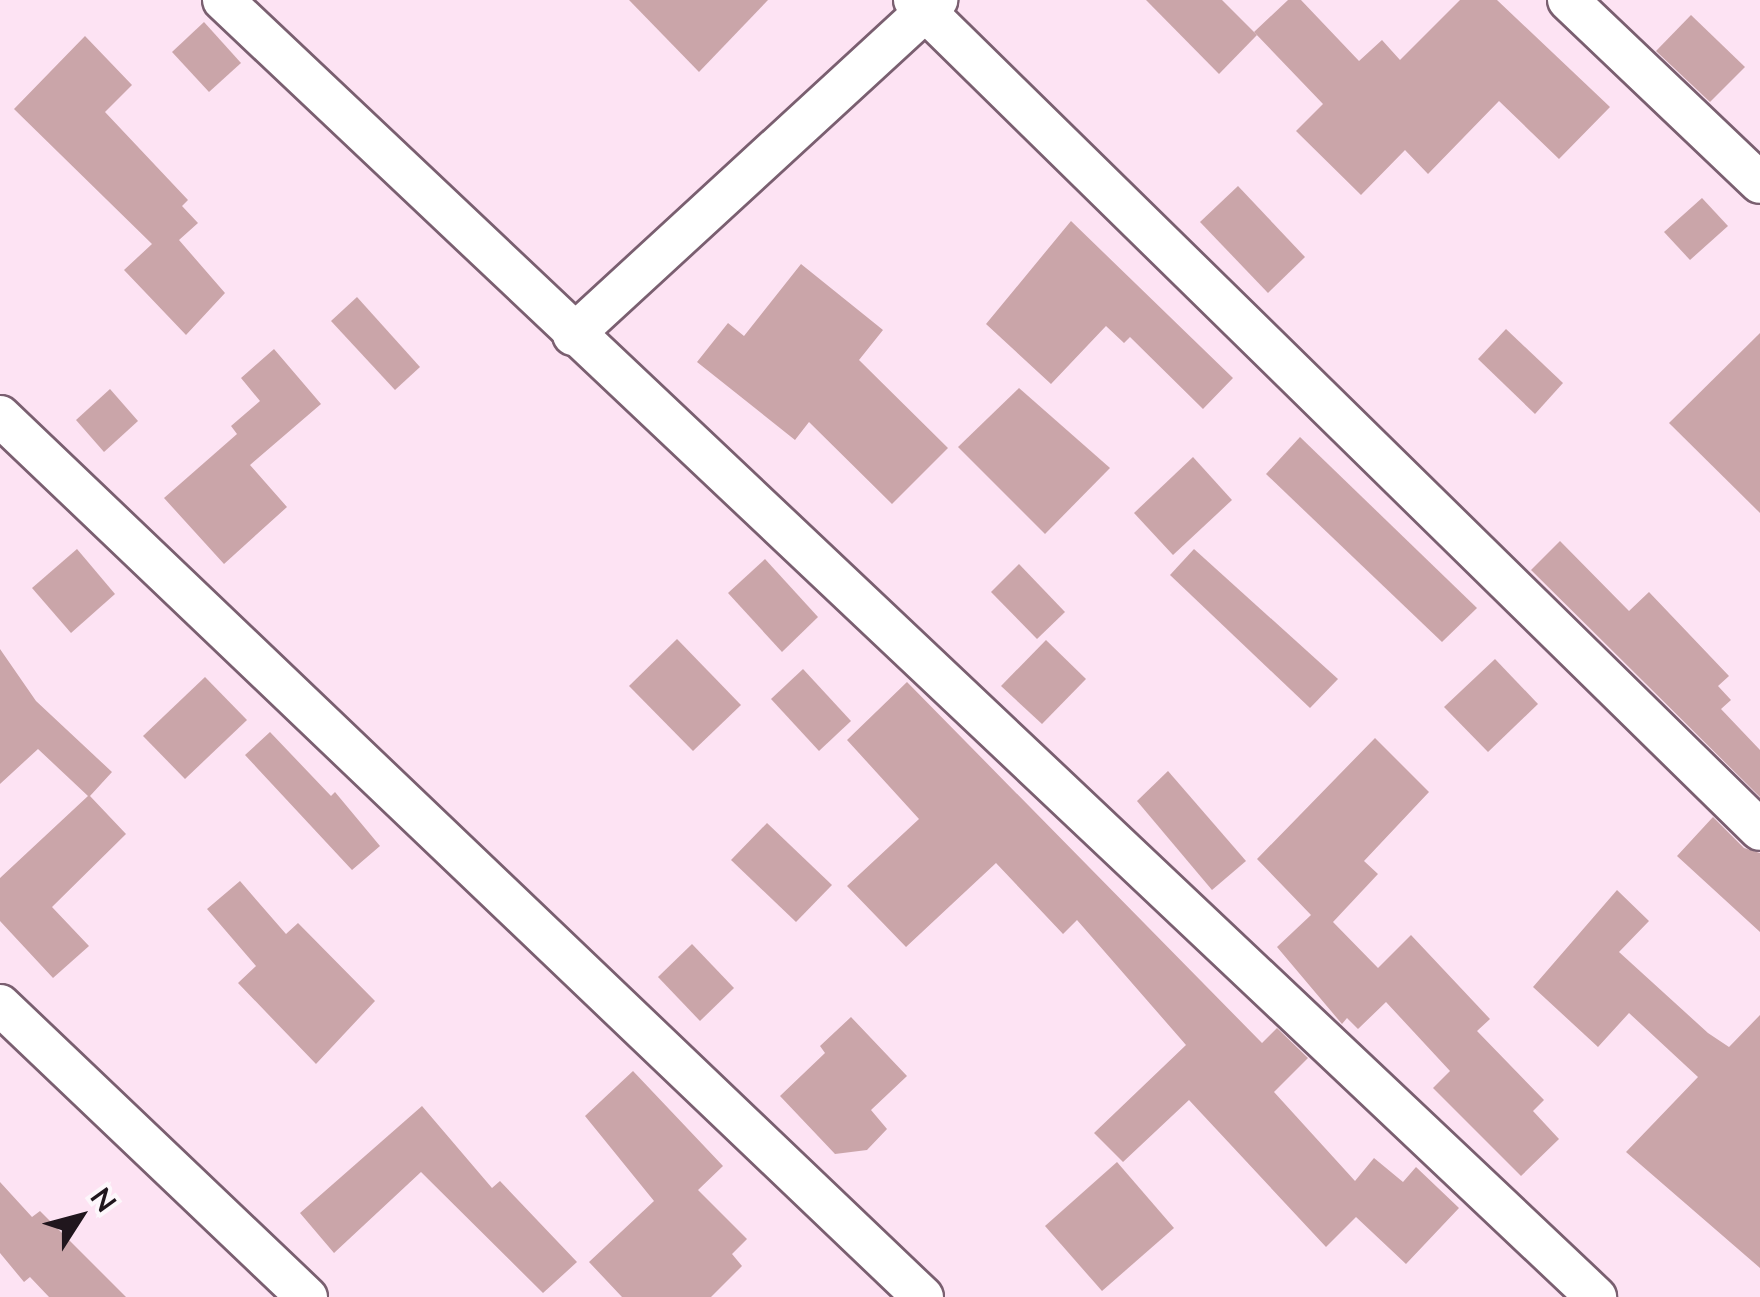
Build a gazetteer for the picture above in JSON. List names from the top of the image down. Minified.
{"north":"top right"}
